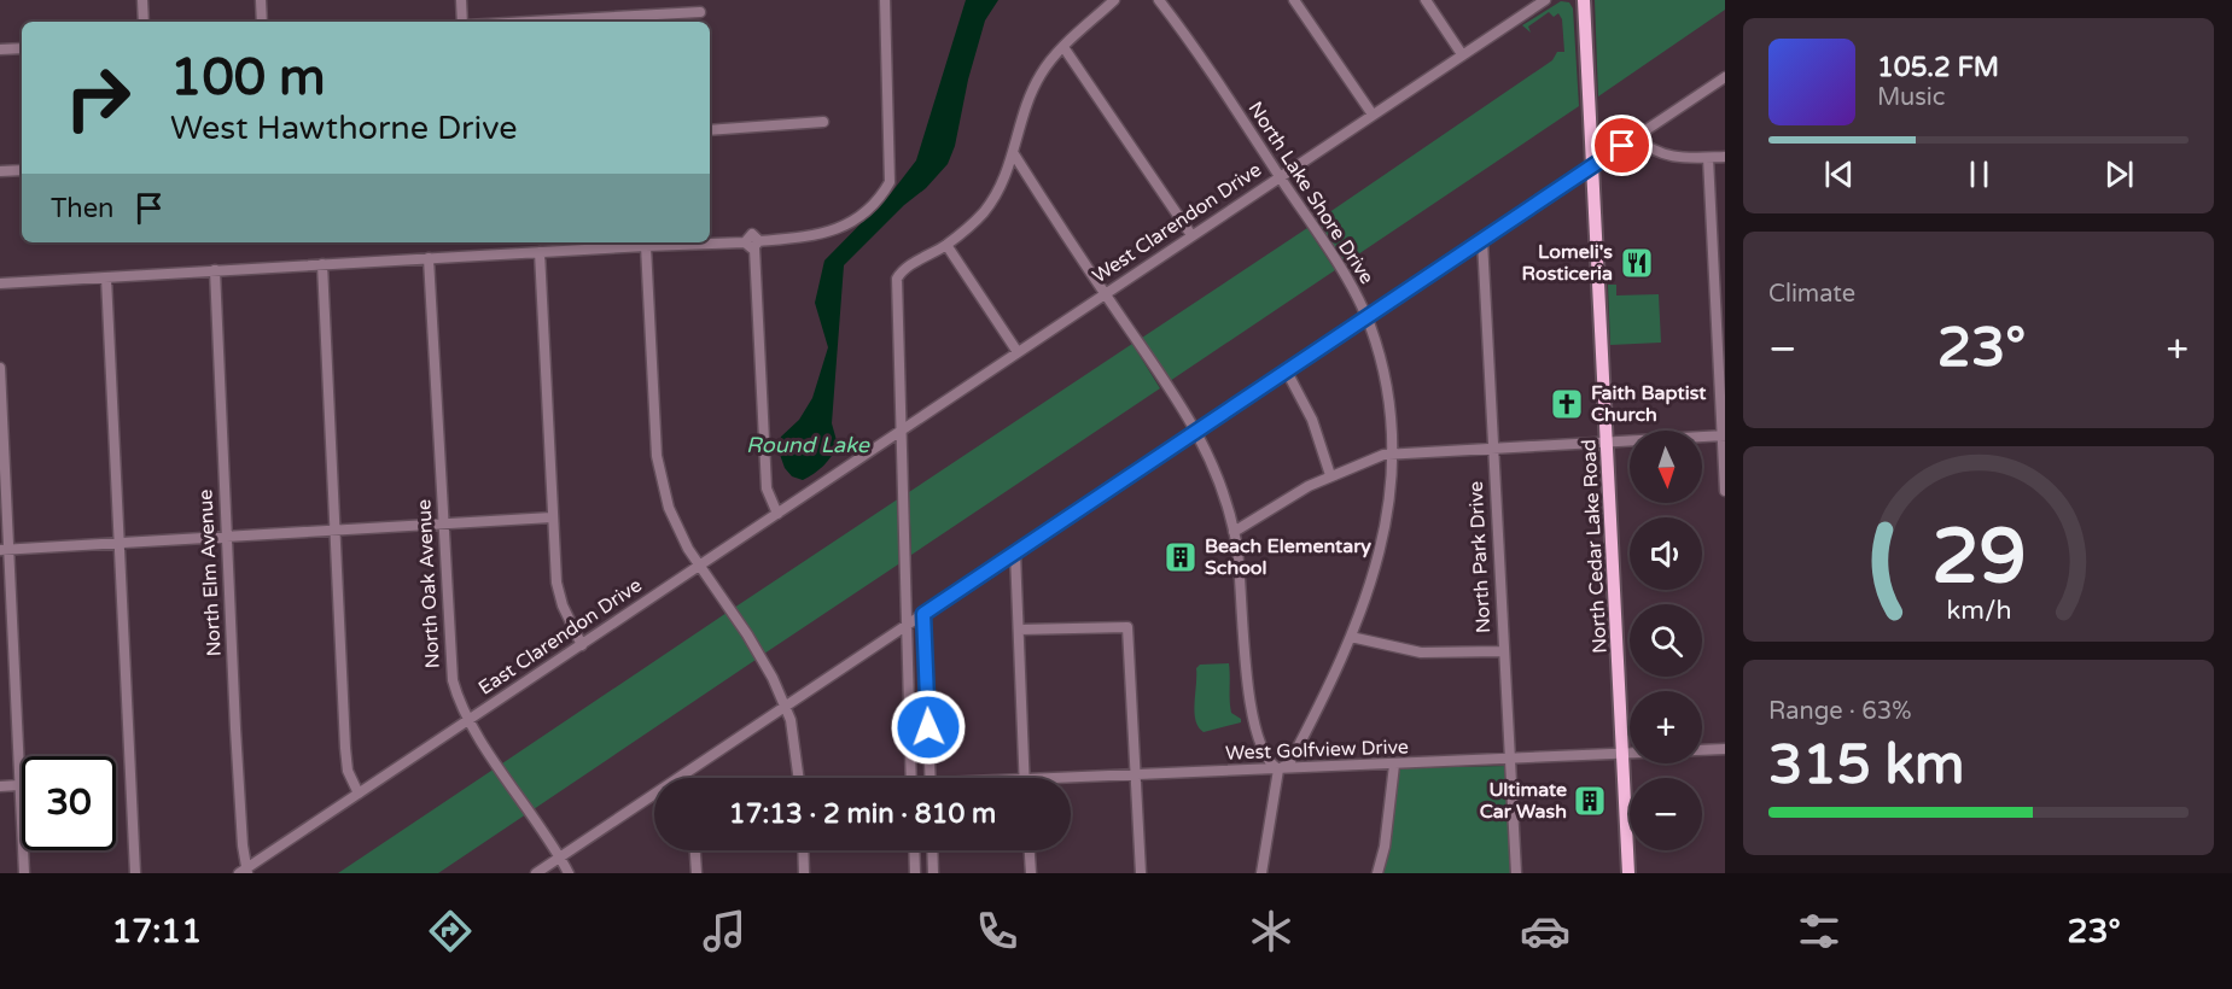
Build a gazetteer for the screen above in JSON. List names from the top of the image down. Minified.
{"streets":{"main road":["North Cedar Lake Road"],"street":["North Lake Shore Drive","West Clarendon Drive","North Park Drive","North Elm Avenue","North Oak Avenue","East Clarendon Drive","West Golfview Drive"]},"crossings":[["North Lake Shore Drive","West Clarendon Drive"],["North Lake Shore Drive","West Golfview Drive"],["West Clarendon Drive","East Clarendon Drive"],["North Cedar Lake Road","West Golfview Drive"],["North Park Drive","West Golfview Drive"],["North Elm Avenue","East Clarendon Drive"],["North Oak Avenue","East Clarendon Drive"]],"water":["Round Lake"],"places":{"restaurant":["Lomeli's Rosticeria"],"church":["Faith Baptist Church"],"building":["Beach Elementary School","Ultimate Car Wash"]},"north":"bottom","page":{"turn":["100 m","West Hawthorne Drive"],"song":["105.2 FM","Music"],"then":"Then","tile":["Climate",["Range · 63%","315 km"]],"heat":["−","23°","+"],"map_buttons":["+","−"],"limit":"30","trip":"17:13 · 2 min · 810 m","tabs":["17:11","23°"],"gauge":["29","km/h"]}}
